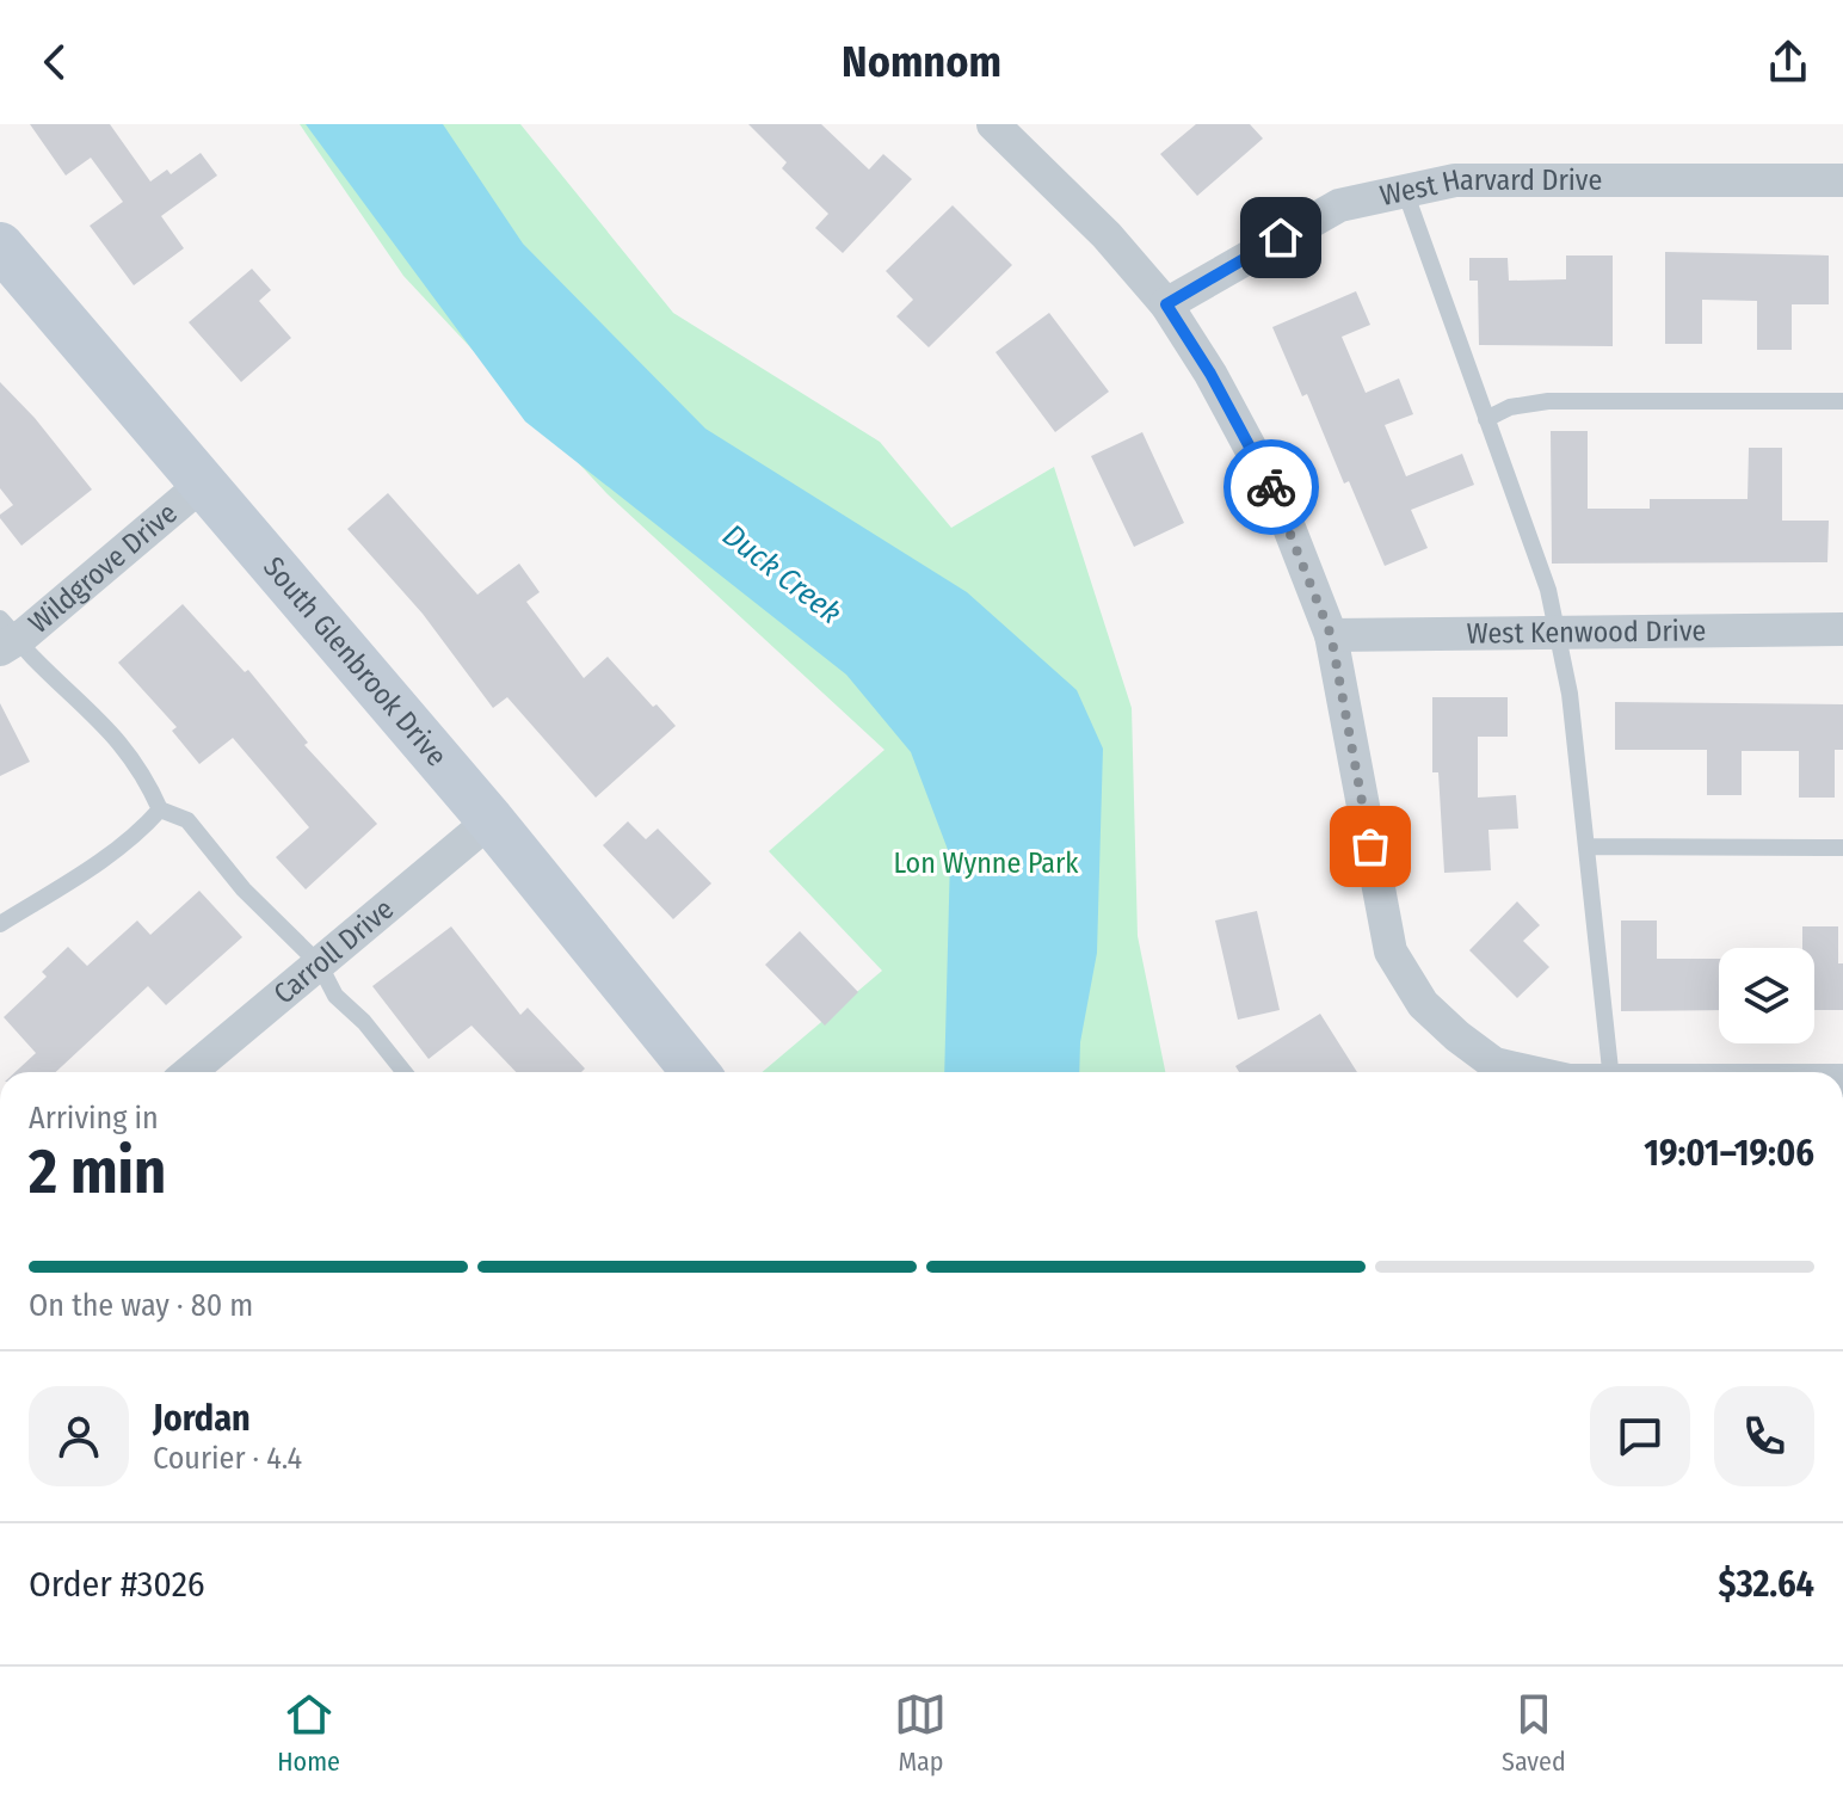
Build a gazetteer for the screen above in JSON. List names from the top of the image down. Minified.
{"streets":{"street":["West Harvard Drive","Wildgrove Drive","West Kenwood Drive","South Glenbrook Drive","Carroll Drive"]},"crossings":[["Wildgrove Drive","South Glenbrook Drive"],["South Glenbrook Drive","Carroll Drive"]],"water":["Duck Creek"],"parks":["Lon Wynne Park"],"page":{"header":"Nomnom","heading":["2 min","Arriving in","19:01–19:06"],"panel":["Jordan","Courier · 4.4","Order #3026","$32.64"],"bar":"On the way · 80 m","tabs":["Home","Map","Saved"]}}
